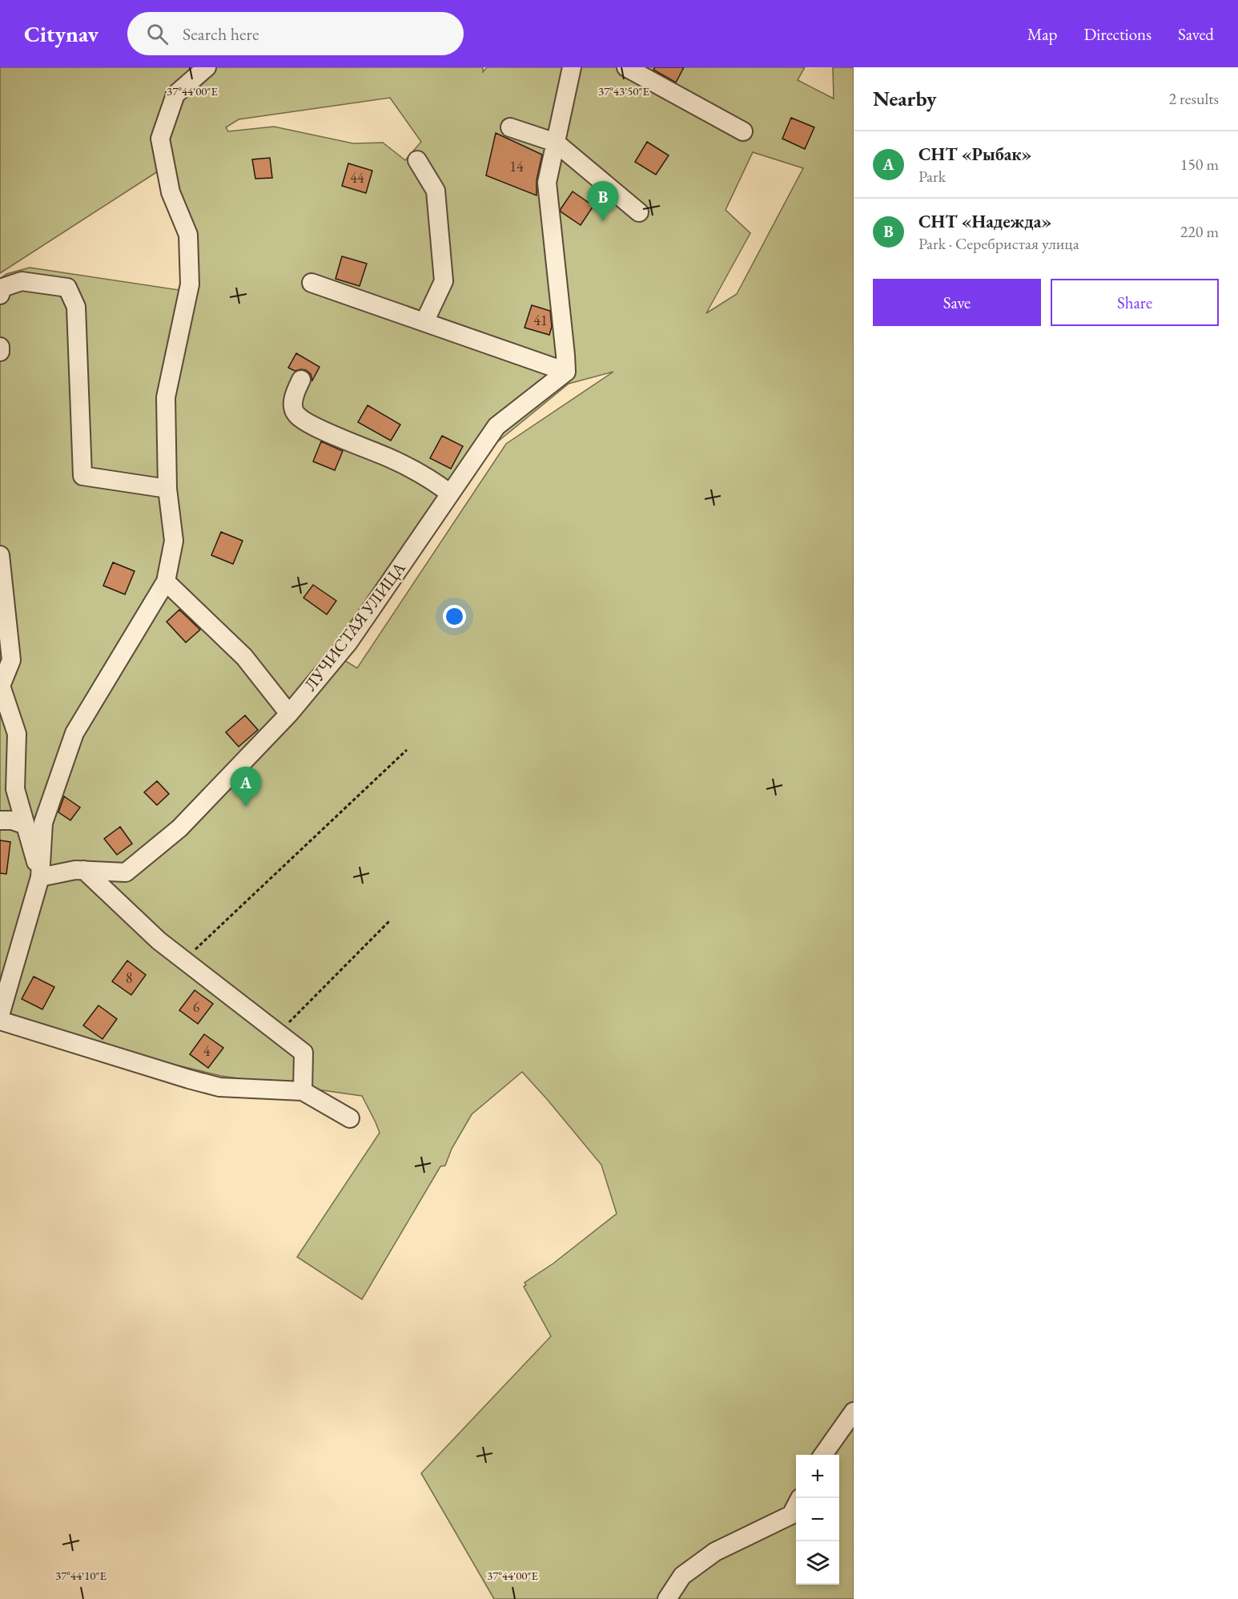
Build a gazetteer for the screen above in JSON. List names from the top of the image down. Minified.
{"streets":{"street":["ЛУЧИСТАЯ УЛИЦА"]},"house_numbers":["14","44","41","8","6","4"],"page":{"header":"Citynav","search":"Search here","nav":["Map","Directions","Saved"],"heading":["Nearby","2 results"],"list":[{"mark":"A","name":"СНТ «Рыбак»","note":"Park","value":"150 m"},{"mark":"B","name":"СНТ «Надежда»","note":"Park · Серебристая улица","value":"220 m"}],"pins":["B","A"],"buttons":["Save","Share"],"map_buttons":["+","−"]},"coordinates":["37°44'00\"E","37°43'50\"E","37°44'10\"E"]}
